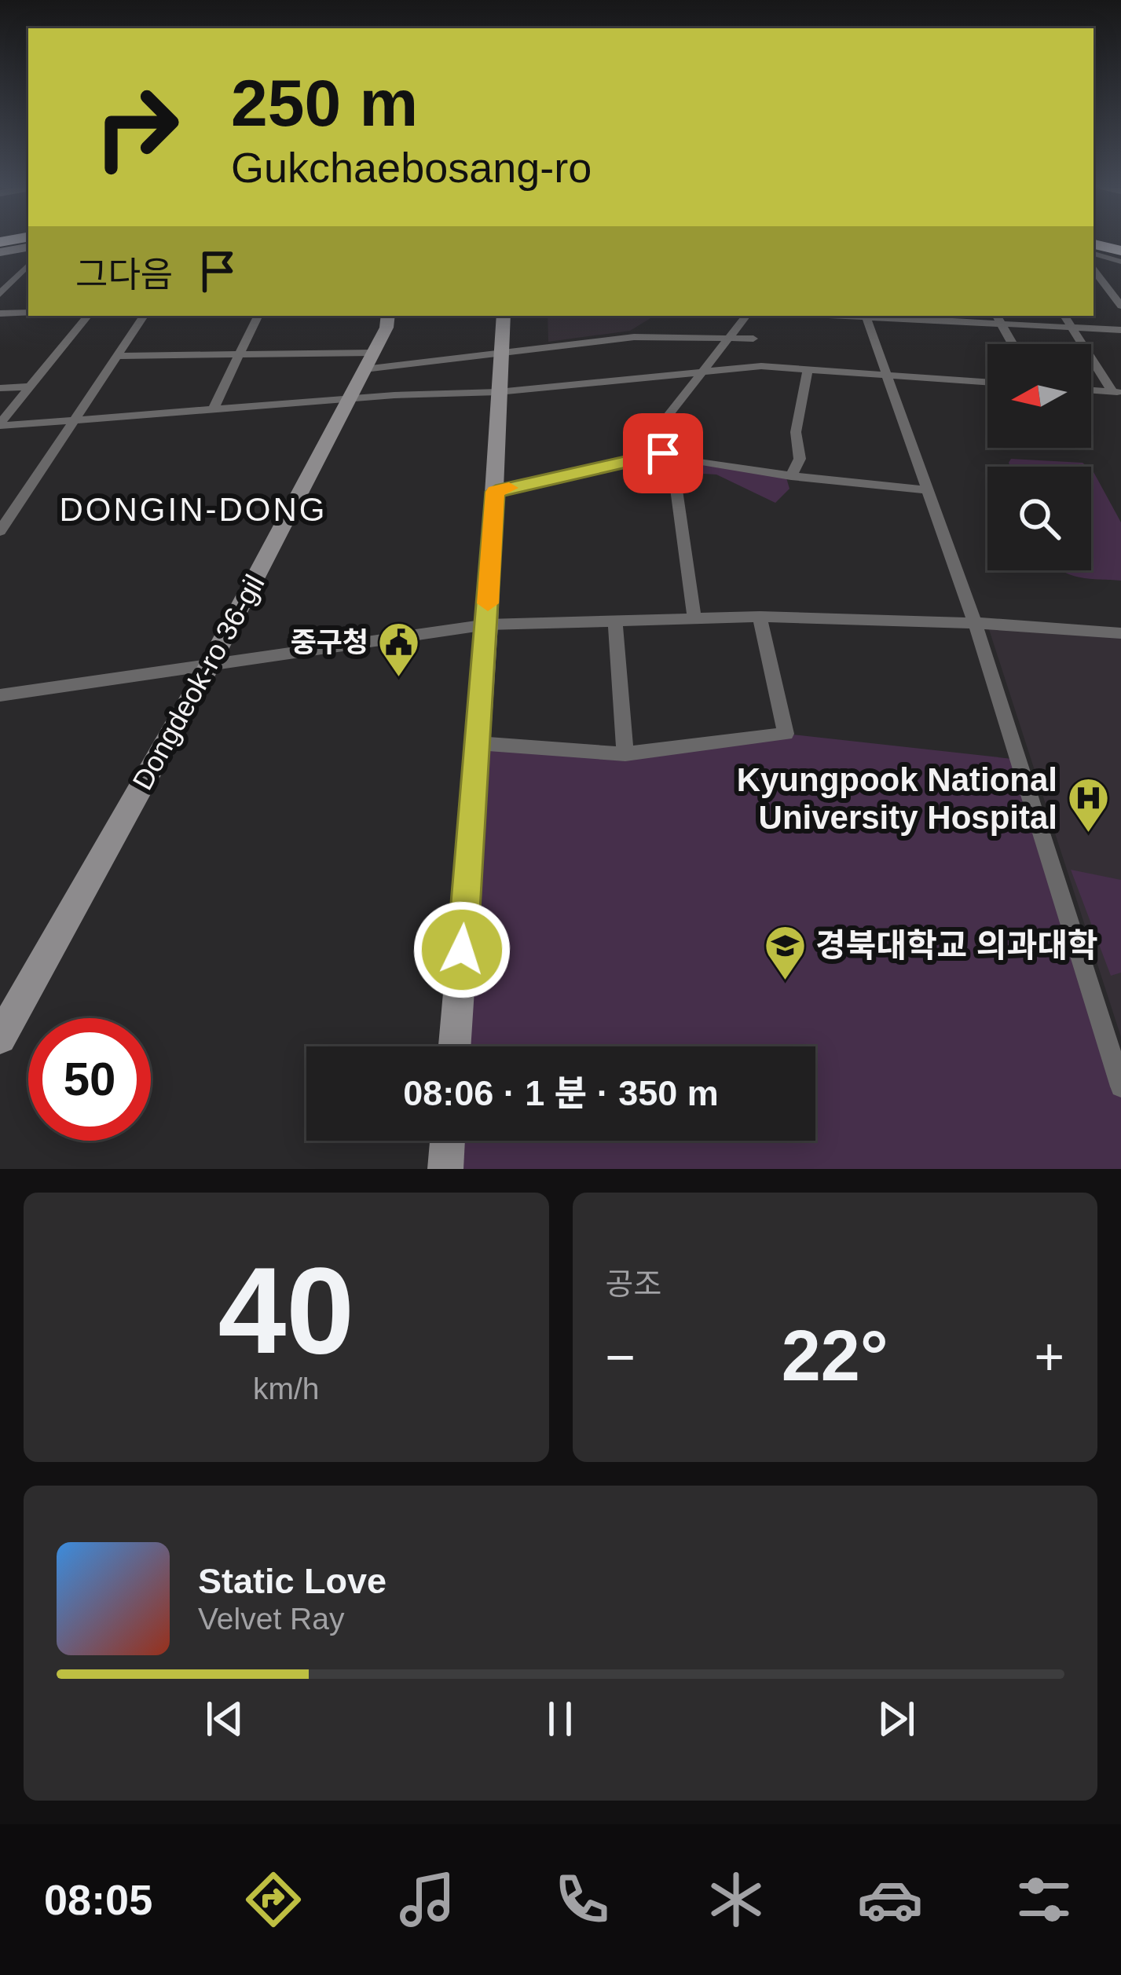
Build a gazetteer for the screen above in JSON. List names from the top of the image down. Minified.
{"streets":{"main road":["Dongdeok-ro 36-gil"]},"districts":["DONGIN-DONG"],"places":{"public building":["중구청"],"hospital":["Kyungpook National University Hospital"],"school or university":["경북대학교 의과대학"]},"north":"left","page":{"turn":["250 m","Gukchaebosang-ro"],"then":"그다음","limit":"50","trip":"08:06 · 1 분 · 350 m","tile":[["40","km/h"],"공조"],"heat":["−","22°","+"],"song":["Static Love","Velvet Ray"],"tabs":"08:05"}}
